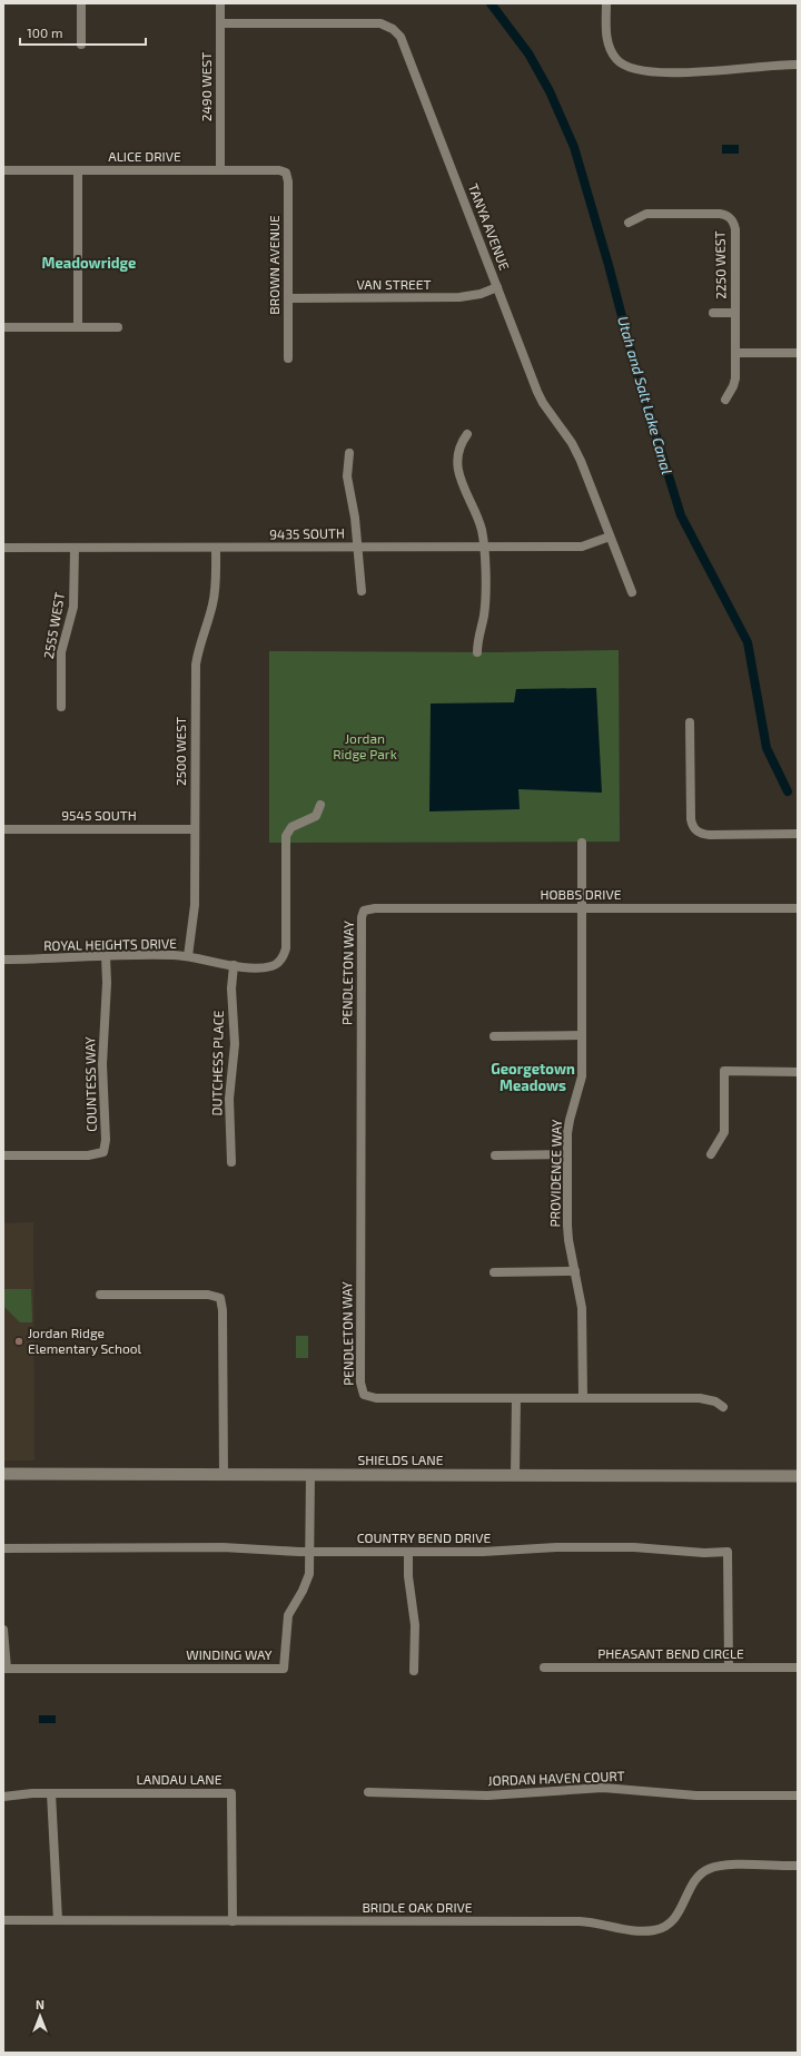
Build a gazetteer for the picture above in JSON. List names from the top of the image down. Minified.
{"streets":{"main road":["SHIELDS LANE"],"street":["2490 WEST","ALICE DRIVE","TANYA AVENUE","BROWN AVENUE","2250 WEST","VAN STREET","9435 SOUTH","2555 WEST","2500 WEST","9545 SOUTH","HOBBS DRIVE","ROYAL HEIGHTS DRIVE","PENDLETON WAY","DUTCHESS PLACE","COUNTESS WAY","PROVIDENCE WAY","COUNTRY BEND DRIVE","PHEASANT BEND CIRCLE","WINDING WAY","JORDAN HAVEN COURT","LANDAU LANE","BRIDLE OAK DRIVE"]},"crossings":[["2490 WEST","ALICE DRIVE"],["2490 WEST","TANYA AVENUE"],["ALICE DRIVE","BROWN AVENUE"],["TANYA AVENUE","VAN STREET"],["TANYA AVENUE","9435 SOUTH"],["BROWN AVENUE","VAN STREET"],["9435 SOUTH","2555 WEST"],["9435 SOUTH","2500 WEST"],["2500 WEST","9545 SOUTH"],["2500 WEST","ROYAL HEIGHTS DRIVE"],["HOBBS DRIVE","PENDLETON WAY"],["HOBBS DRIVE","PROVIDENCE WAY"],["ROYAL HEIGHTS DRIVE","DUTCHESS PLACE"],["ROYAL HEIGHTS DRIVE","COUNTESS WAY"],["PENDLETON WAY","PROVIDENCE WAY"],["SHIELDS LANE","WINDING WAY"],["COUNTRY BEND DRIVE","PHEASANT BEND CIRCLE"],["COUNTRY BEND DRIVE","WINDING WAY"],["LANDAU LANE","BRIDLE OAK DRIVE"]],"districts":["Meadowridge","Georgetown Meadows"],"water":["Utah and Salt Lake Canal"],"parks":["Jordan Ridge Park"],"places":["Jordan Ridge Elementary School"],"scale_bar":"100 m","north":"top"}
